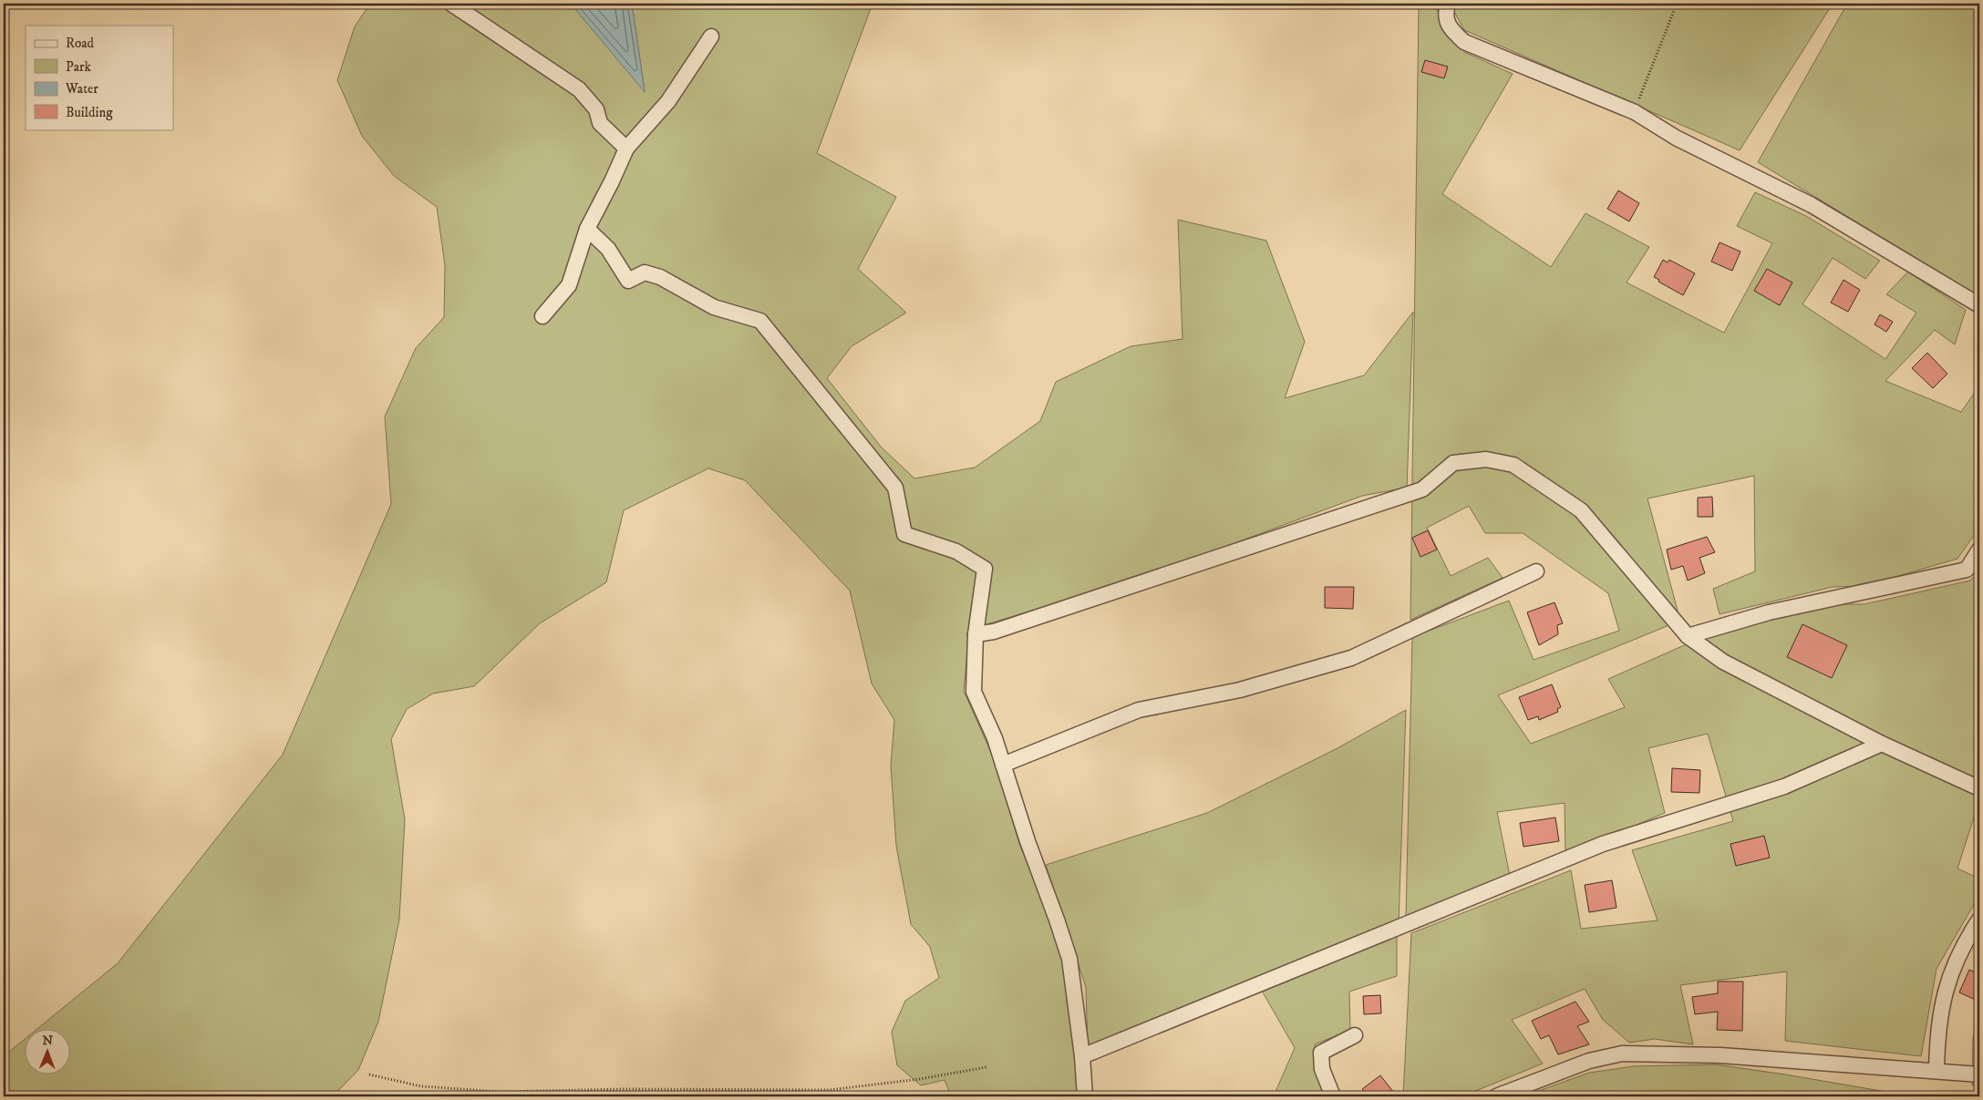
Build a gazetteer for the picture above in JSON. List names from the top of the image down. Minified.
{"legend":["Road","Park","Water","Building"],"north":"top"}
